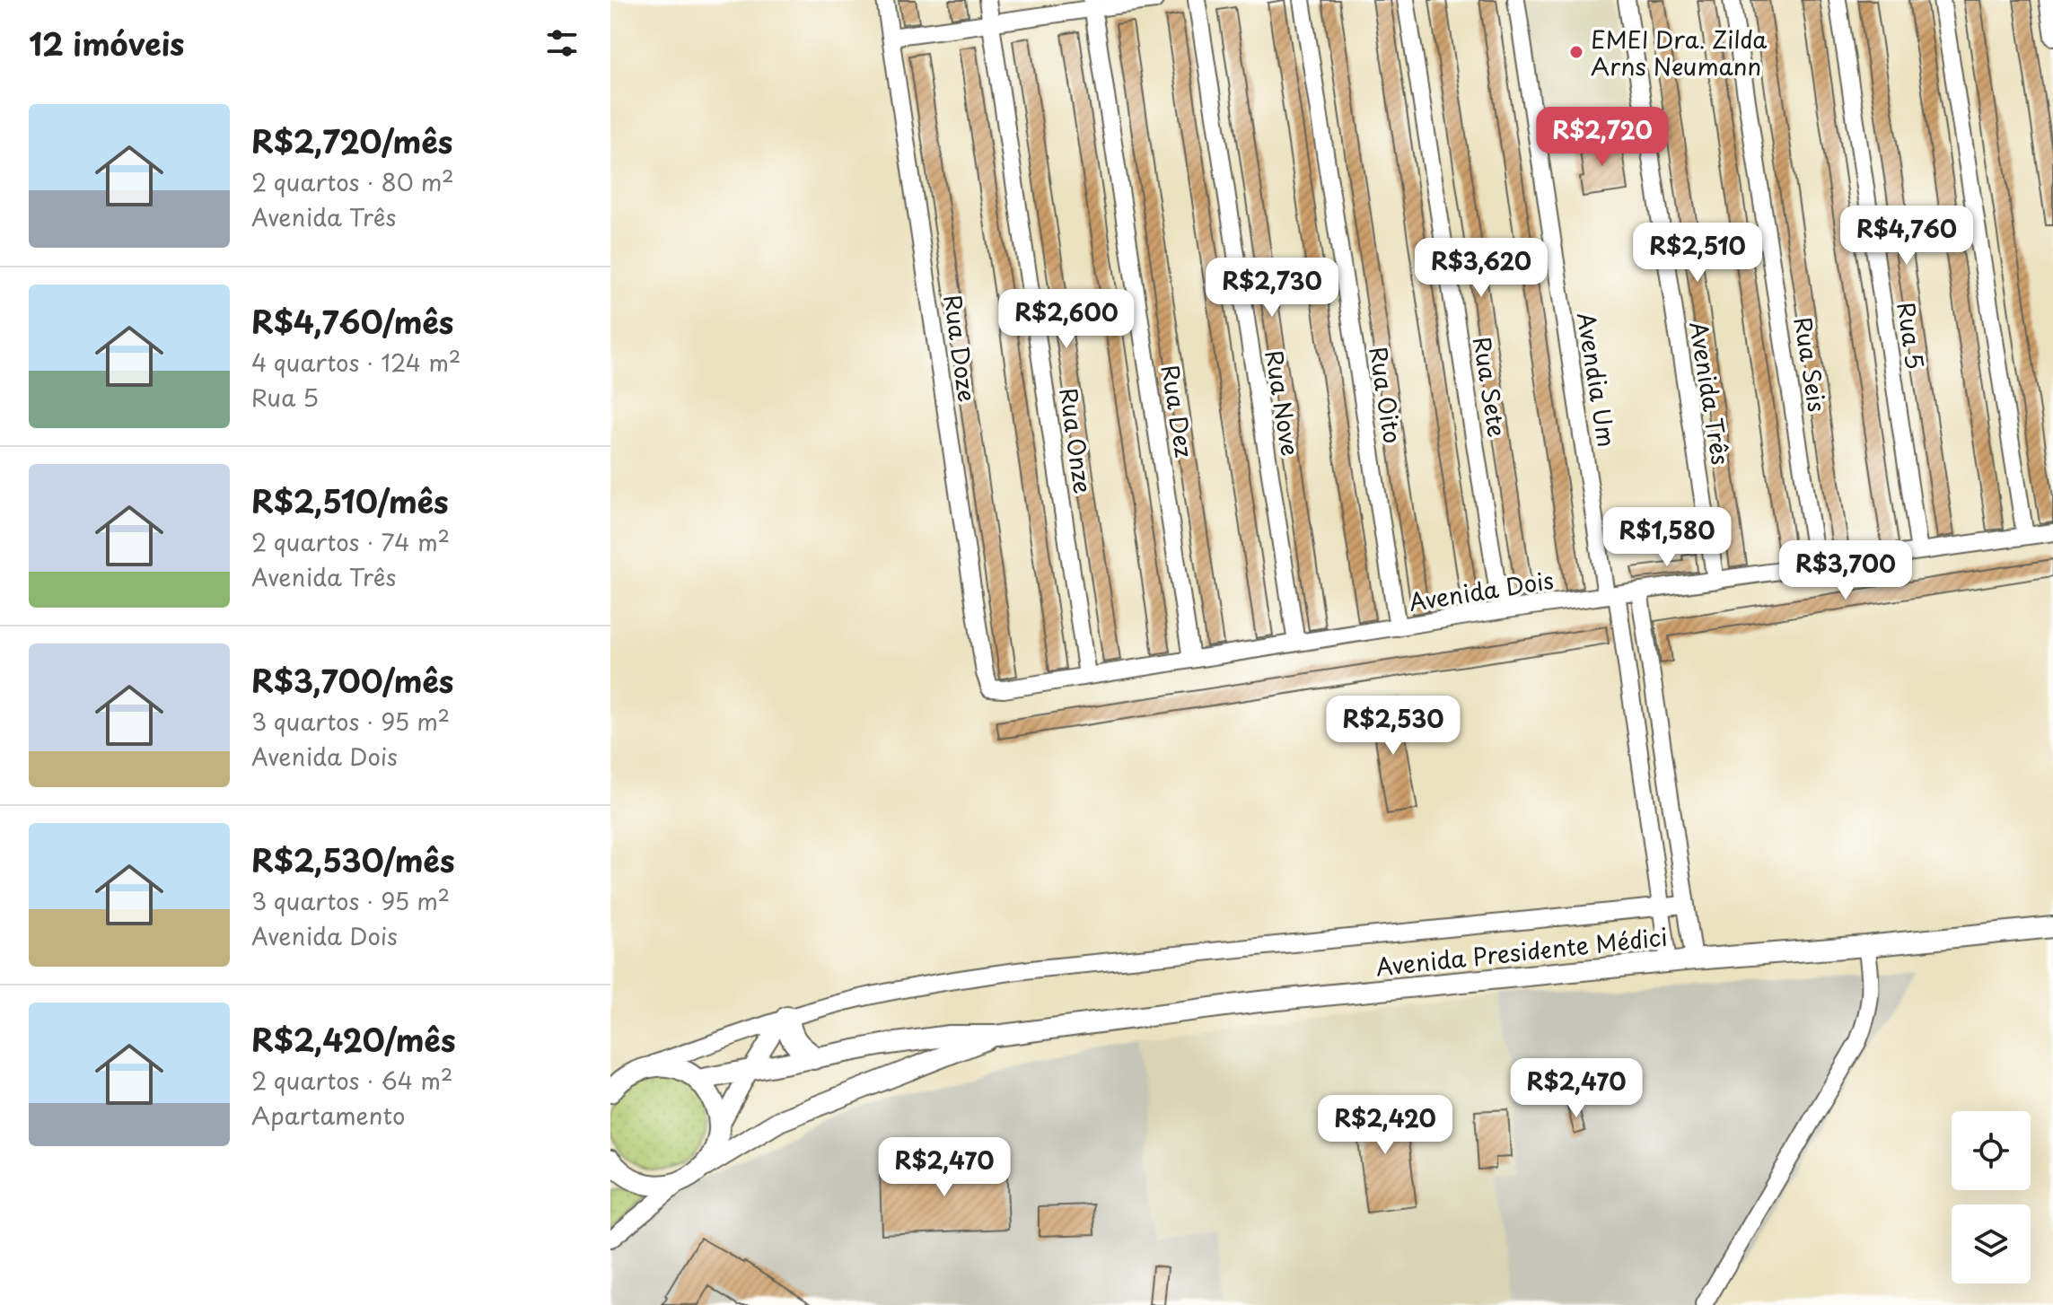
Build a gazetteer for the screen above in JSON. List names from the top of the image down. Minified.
{"streets":{"main road":["Avenida Presidente Médici"],"street":["Rua 5","Rua Doze","Rua Seis","Avendia Um","Rua Sete","Avenida Três","Rua Oito","Rua Nove","Rua Dez","Rua Onze","Avenida Dois"]},"crossings":[["Rua 5","Avenida Dois"],["Rua Doze","Avenida Dois"],["Rua Seis","Avenida Dois"],["Avendia Um","Avenida Dois"],["Avendia Um","Avenida Presidente Médici"],["Rua Sete","Avenida Dois"],["Avenida Três","Avenida Dois"],["Rua Oito","Avenida Dois"],["Rua Nove","Avenida Dois"],["Rua Dez","Avenida Dois"],["Rua Onze","Avenida Dois"]],"places":["EMEI Dra. Zilda Arns Neumann"],"page":{"heading":"12 imóveis","list":[{"name":"R$2,720/mês","note":"2 quartos · 80 m² · Avenida Três"},{"name":"R$4,760/mês","note":"4 quartos · 124 m² · Rua 5"},{"name":"R$2,510/mês","note":"2 quartos · 74 m² · Avenida Três"},{"name":"R$3,700/mês","note":"3 quartos · 95 m² · Avenida Dois"},{"name":"R$2,530/mês","note":"3 quartos · 95 m² · Avenida Dois"},{"name":"R$2,420/mês","note":"2 quartos · 64 m² · Apartamento"}],"price":["R$2,720","R$4,760","R$2,510","R$3,620","R$2,730","R$2,600","R$1,580","R$3,700","R$2,530","R$2,470","R$2,420","R$2,470"]}}
